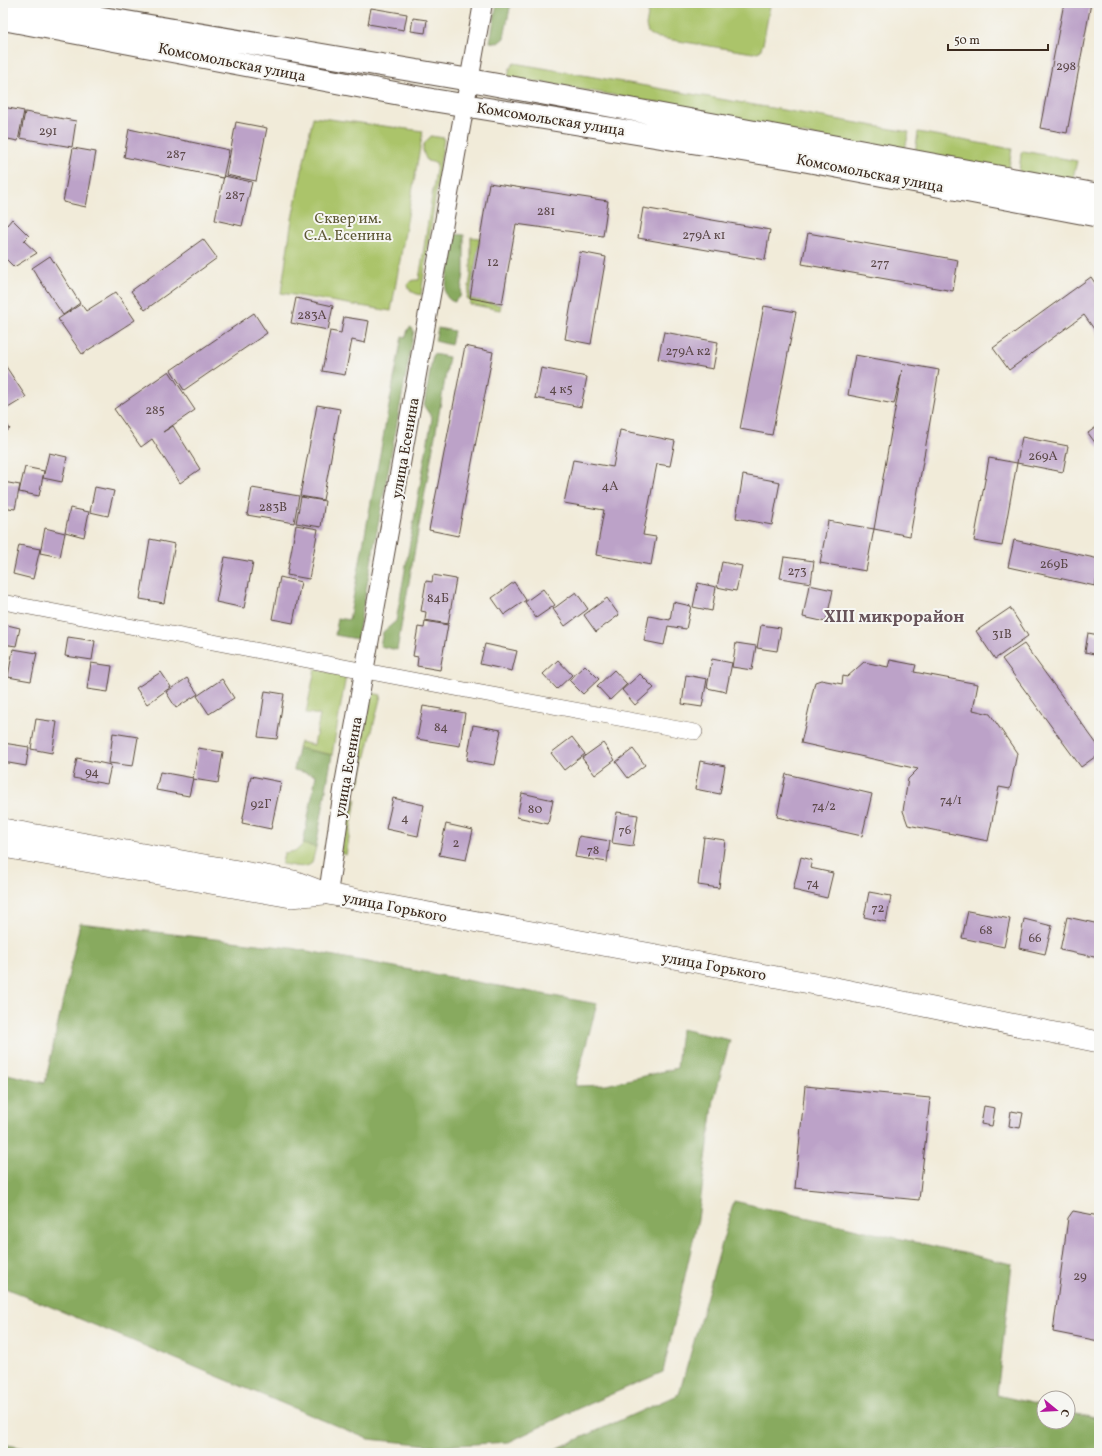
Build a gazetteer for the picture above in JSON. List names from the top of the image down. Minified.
{"streets":{"main road":["Комсомольская улица","улица Горького"],"street":["улица Есенина"]},"crossings":[["Комсомольская улица","улица Есенина"],["улица Есенина","улица Горького"]],"districts":["XIII микрорайон"],"parks":["Сквер им. С.А. Есенина"],"house_numbers":["298","291","287","287","281","279А к1","12","277","283А","279А к2","4 к5","285","269А","4А","283В","269Б","273","84Б","31В","84","94","74/1","92Г","74/2","80","4","76","2","78","74","72","68","66","29"],"scale_bar":"50 m","north":"right"}
